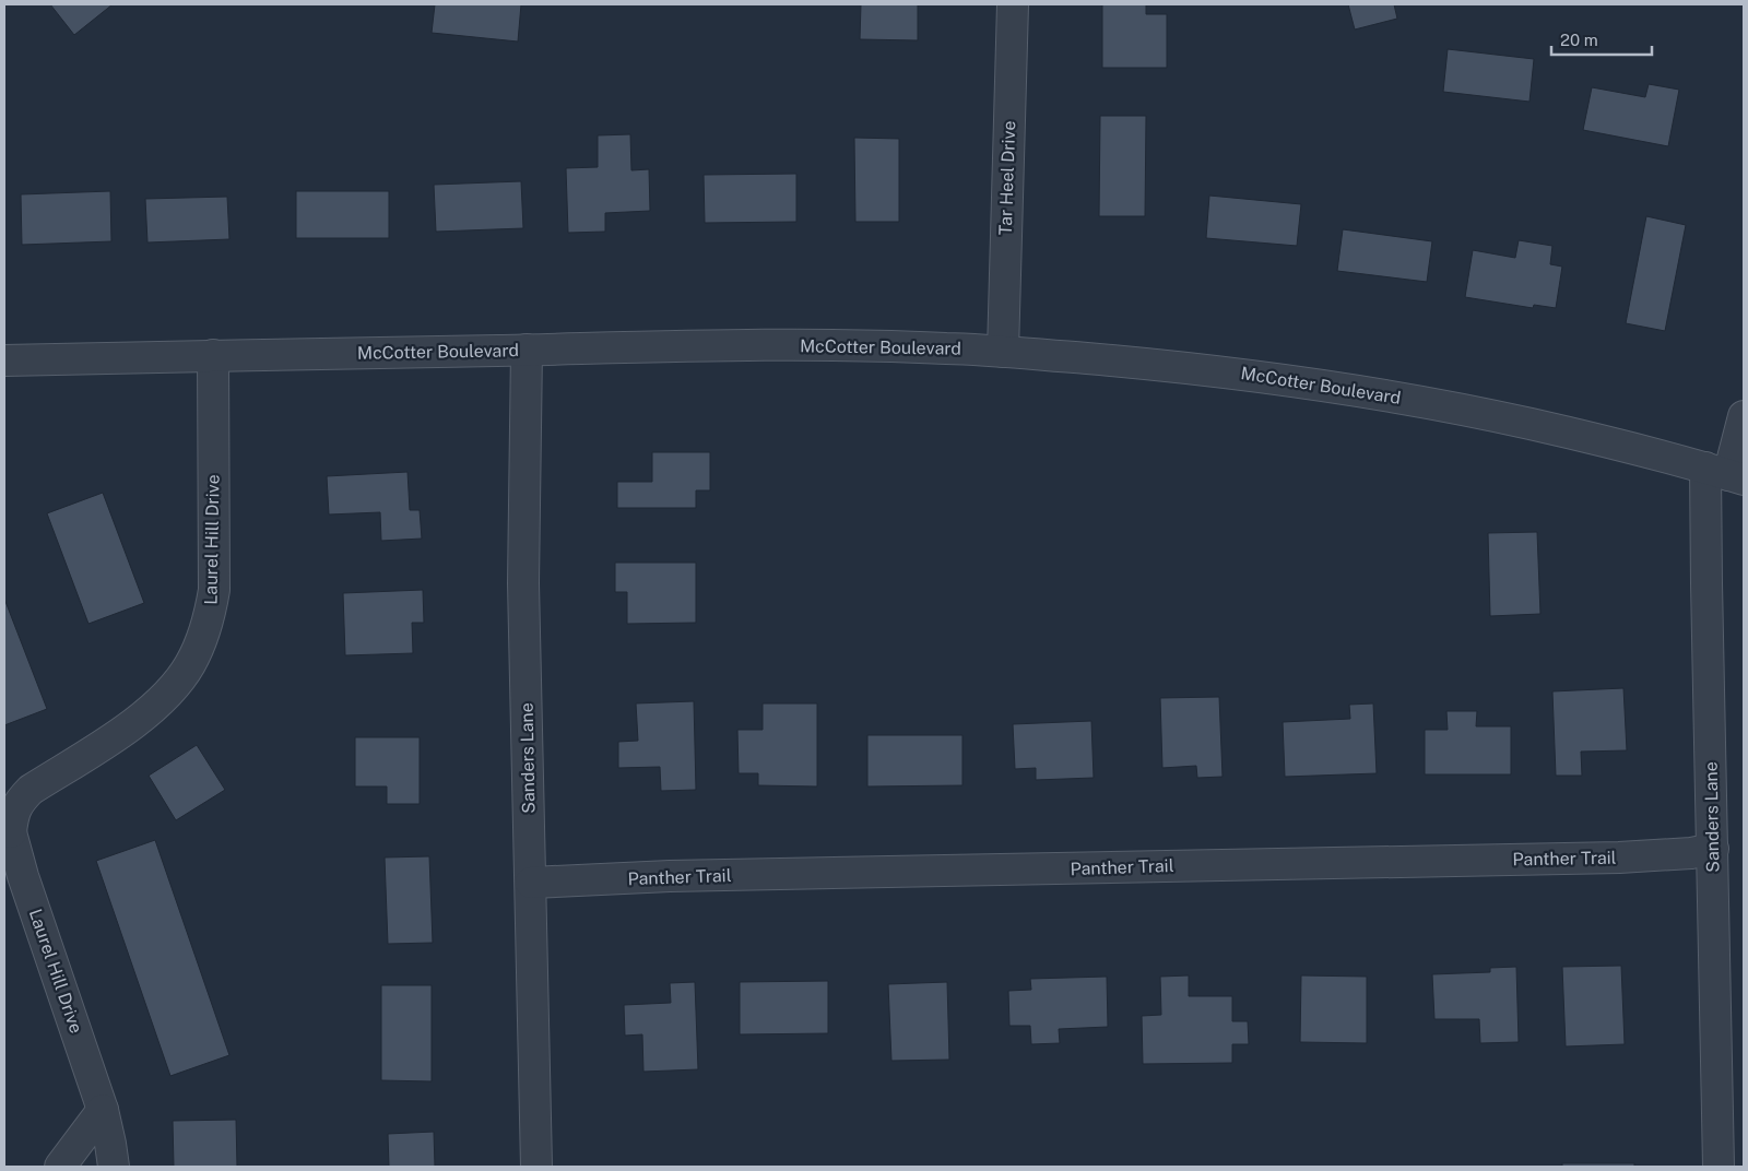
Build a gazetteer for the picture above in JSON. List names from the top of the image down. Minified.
{"streets":{"street":["Tar Heel Drive","McCotter Boulevard","Laurel Hill Drive","Sanders Lane","Panther Trail"]},"crossings":[["Tar Heel Drive","McCotter Boulevard"],["McCotter Boulevard","Laurel Hill Drive"],["McCotter Boulevard","Sanders Lane"],["Sanders Lane","Panther Trail"]],"scale_bar":"20 m"}
